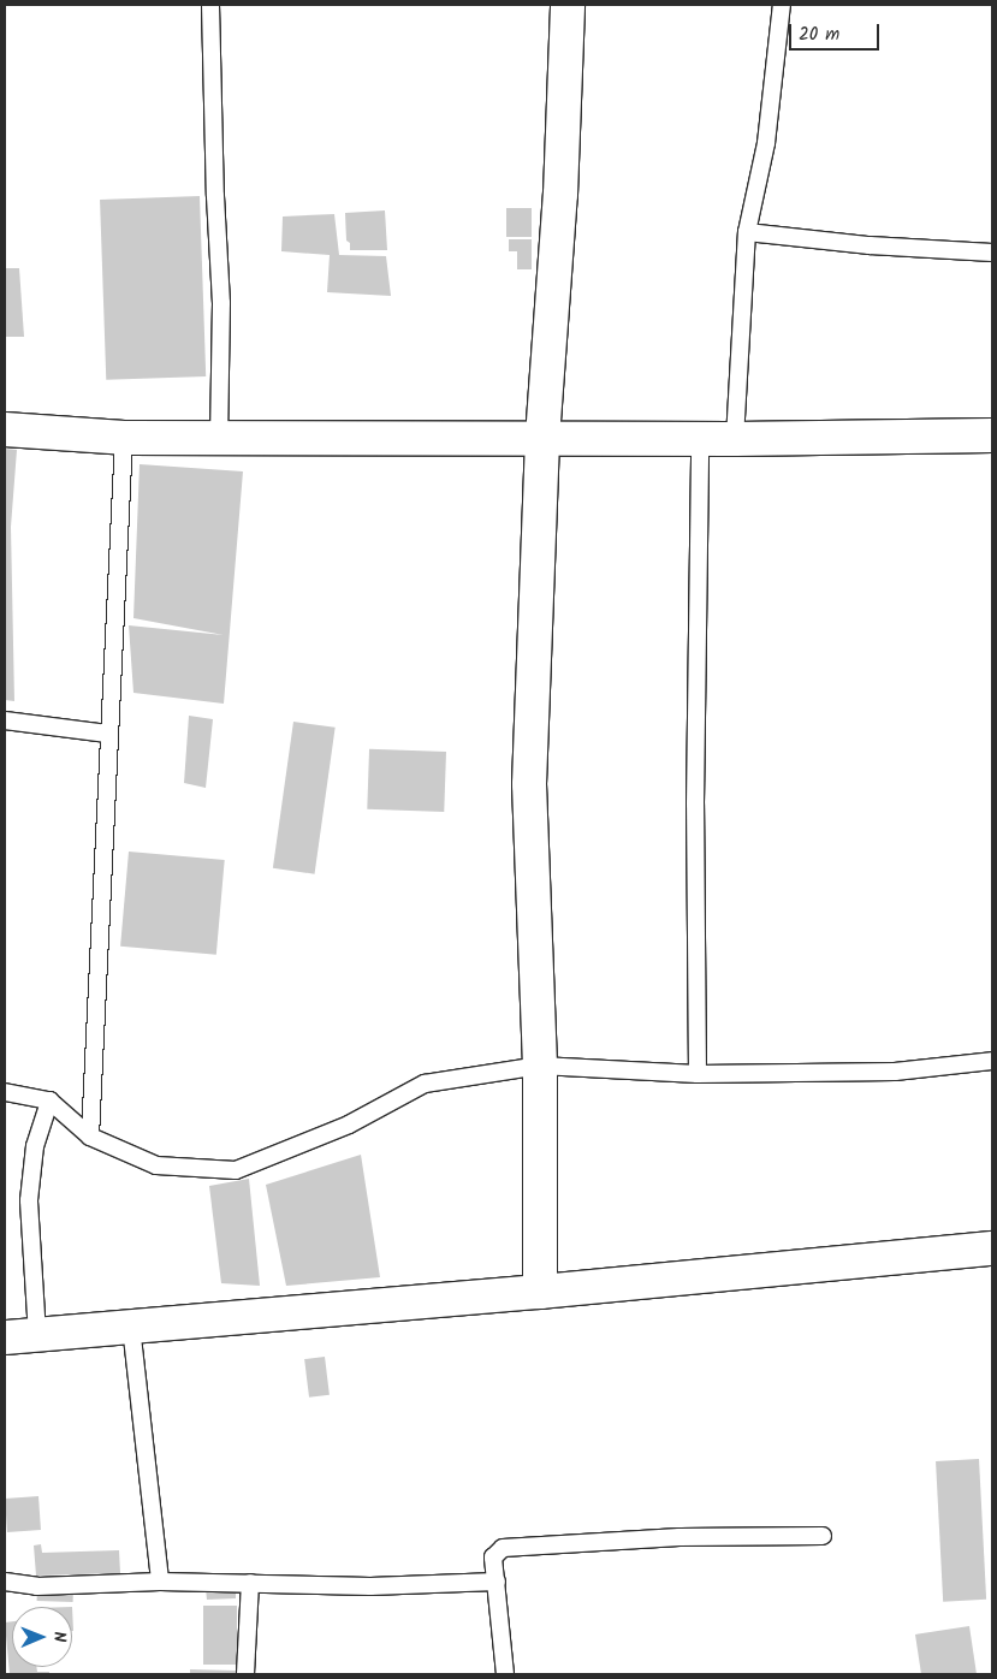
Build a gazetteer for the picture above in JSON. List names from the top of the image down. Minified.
{"scale_bar":"20 m","north":"right"}
